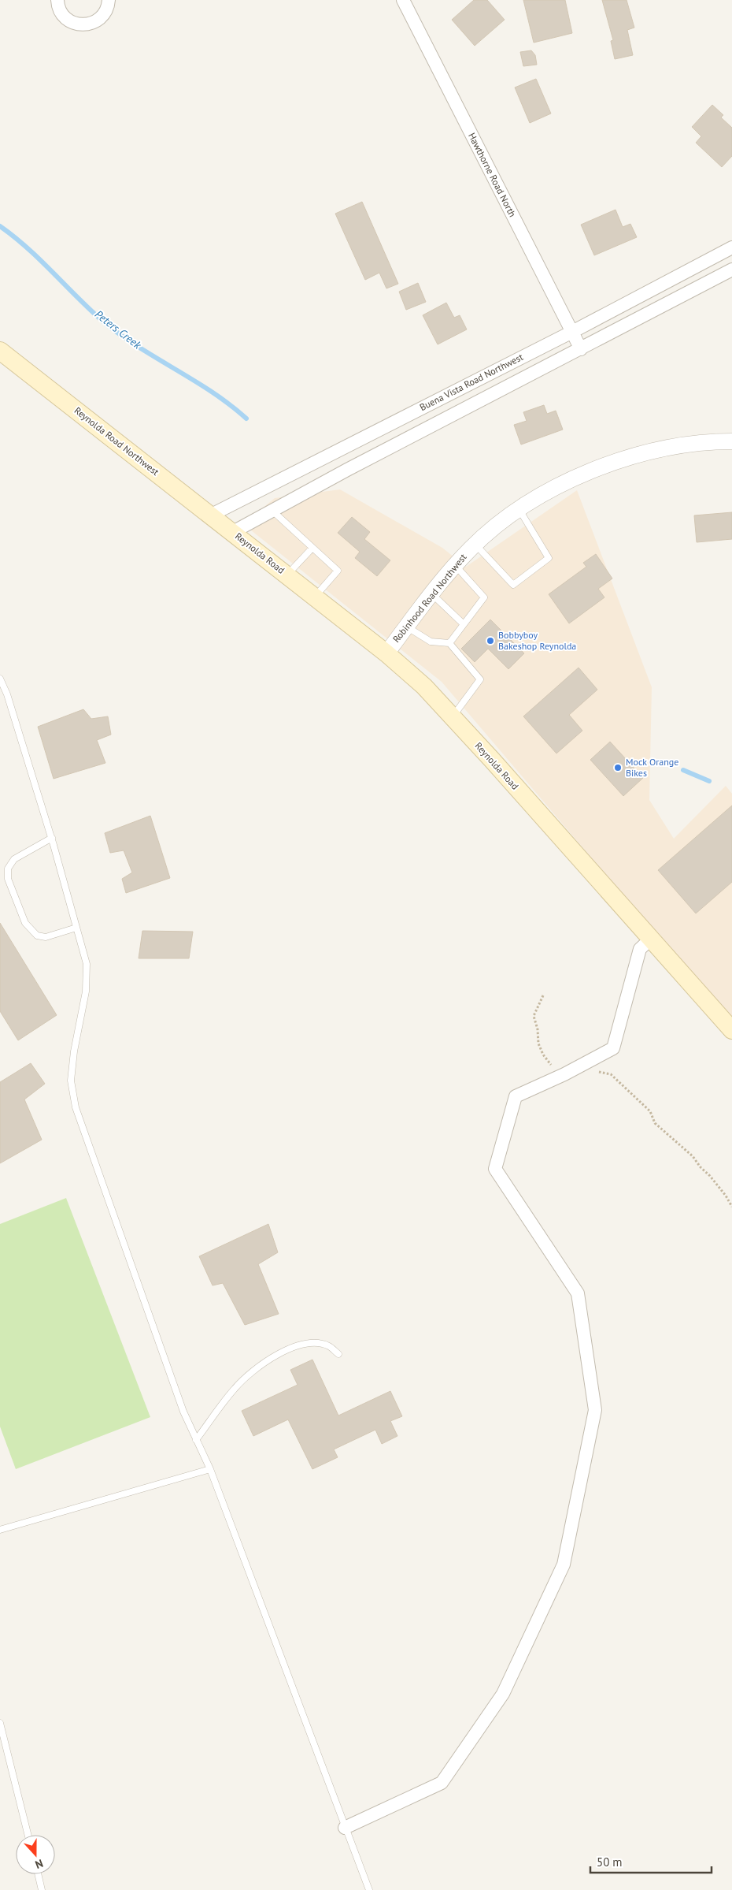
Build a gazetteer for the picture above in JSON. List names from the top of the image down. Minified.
{"streets":{"main road":["Reynolda Road Northwest","Reynolda Road"],"street":["Hawthorne Road North","Buena Vista Road Northwest","Robinhood Road Northwest"]},"crossings":[["Hawthorne Road North","Buena Vista Road Northwest"],["Buena Vista Road Northwest","Reynolda Road Northwest"],["Reynolda Road Northwest","Reynolda Road"],["Reynolda Road","Robinhood Road Northwest"]],"water":["Peters Creek"],"places":["Bobbyboy Bakeshop Reynolda","Mock Orange Bikes"],"scale_bar":"50 m","north":"bottom"}
